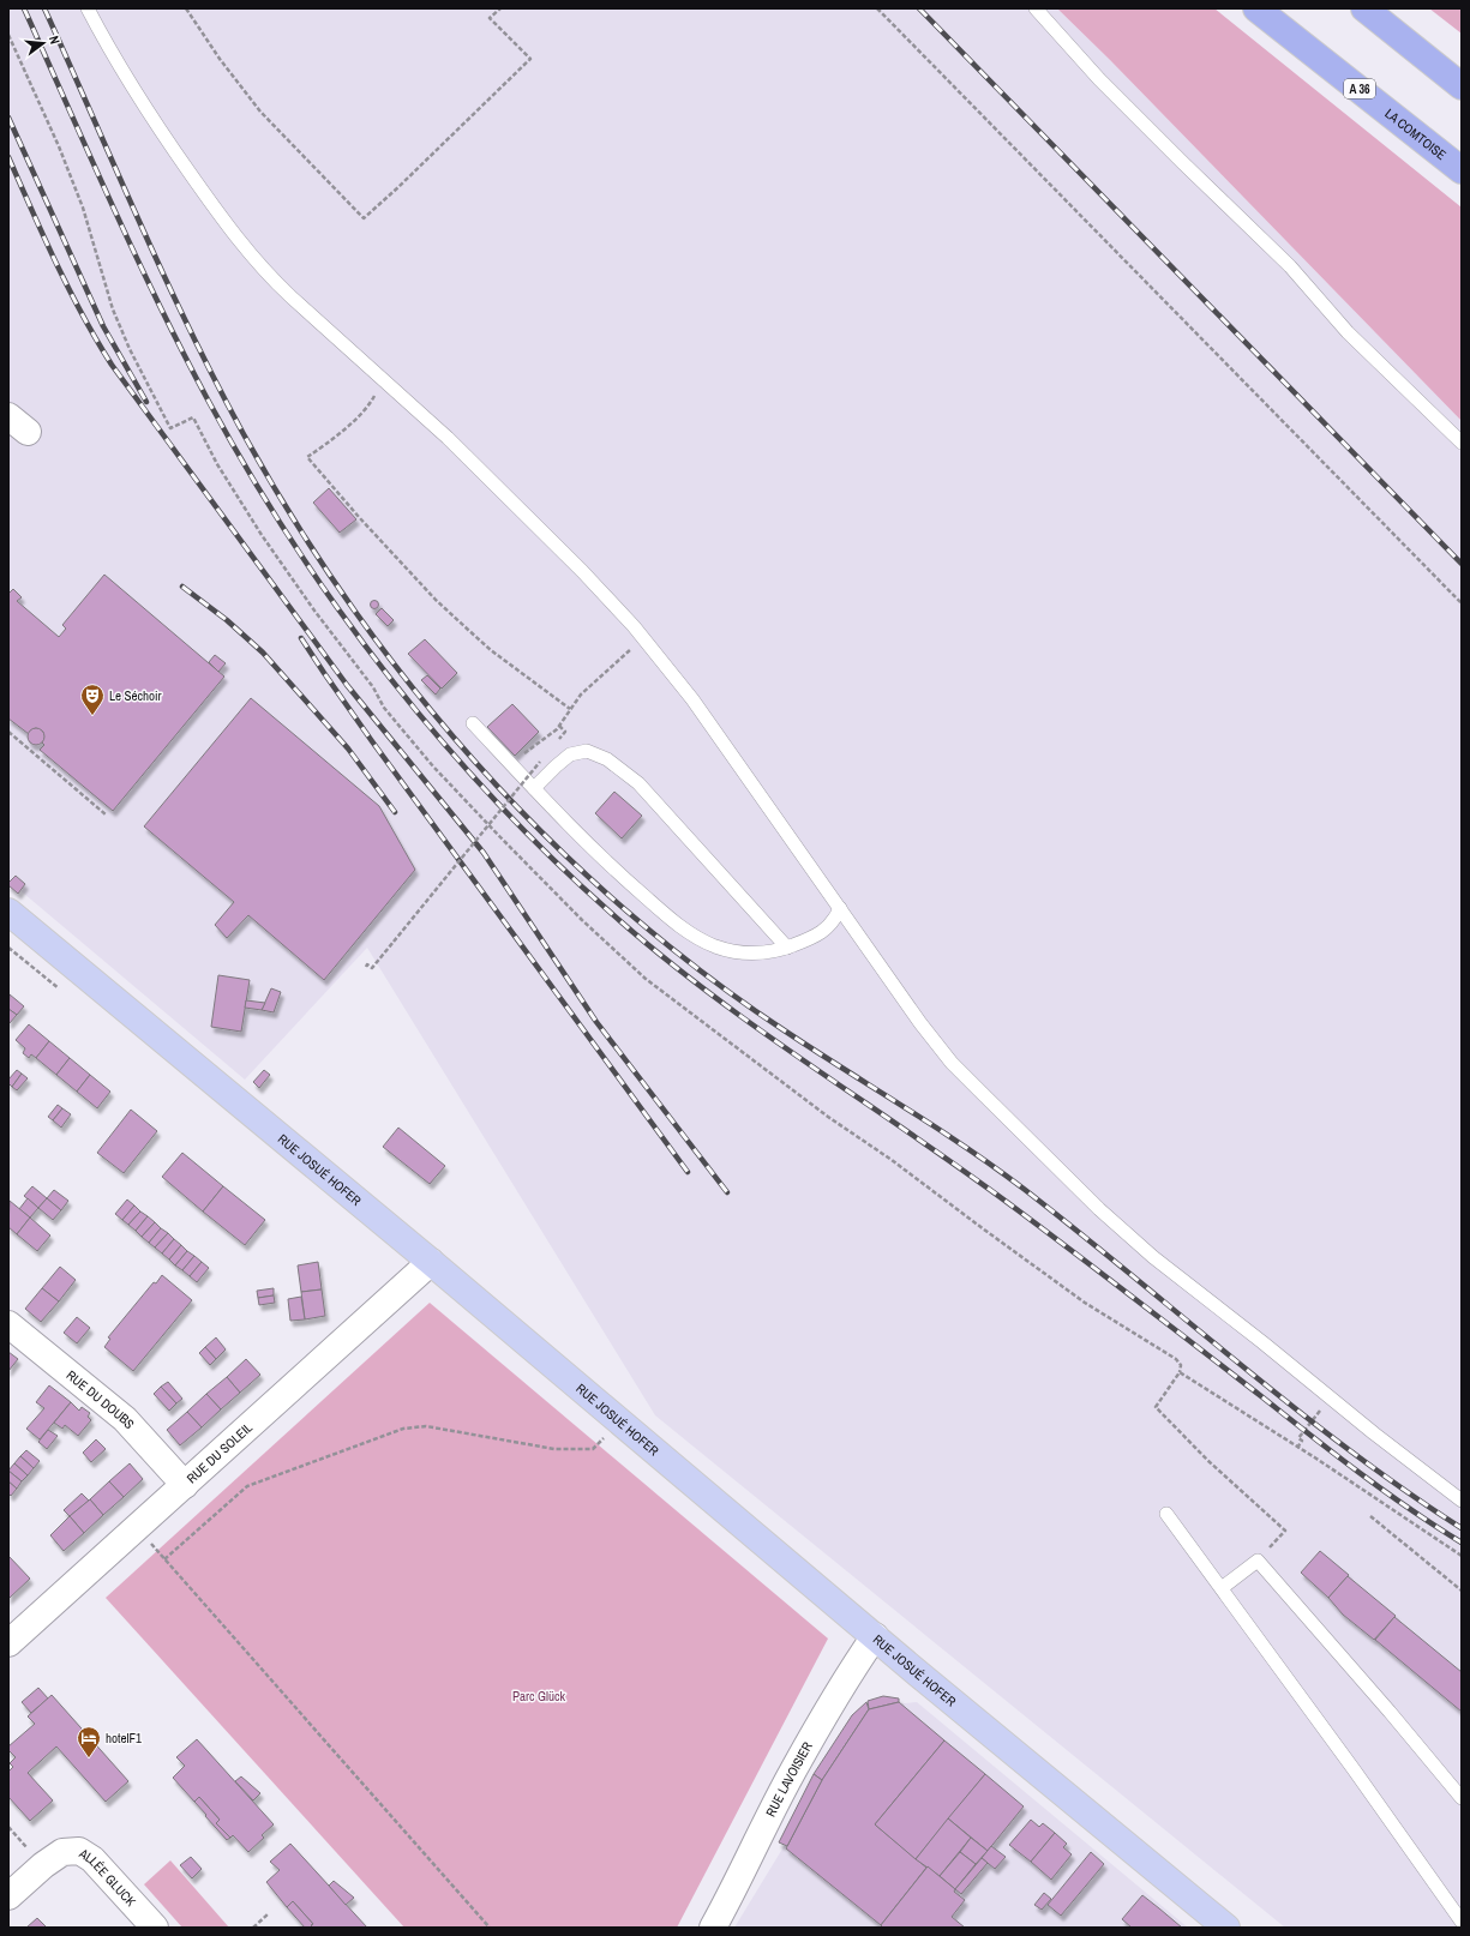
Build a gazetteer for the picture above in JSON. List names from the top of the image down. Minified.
{"streets":{"highway":["A 36","LA COMTOISE"],"main road":["RUE JOSUÉ HOFER"],"street":["RUE DU DOUBS","RUE DU SOLEIL","RUE LAVOISIER","ALLÉE GLUCK"]},"crossings":[["RUE JOSUÉ HOFER","RUE DU SOLEIL"],["RUE JOSUÉ HOFER","RUE LAVOISIER"],["RUE DU DOUBS","RUE DU SOLEIL"]],"parks":["Parc Glück"],"places":{"theatre":["Le Séchoir"],"hotel":["hotelF1"]},"north":"right"}
